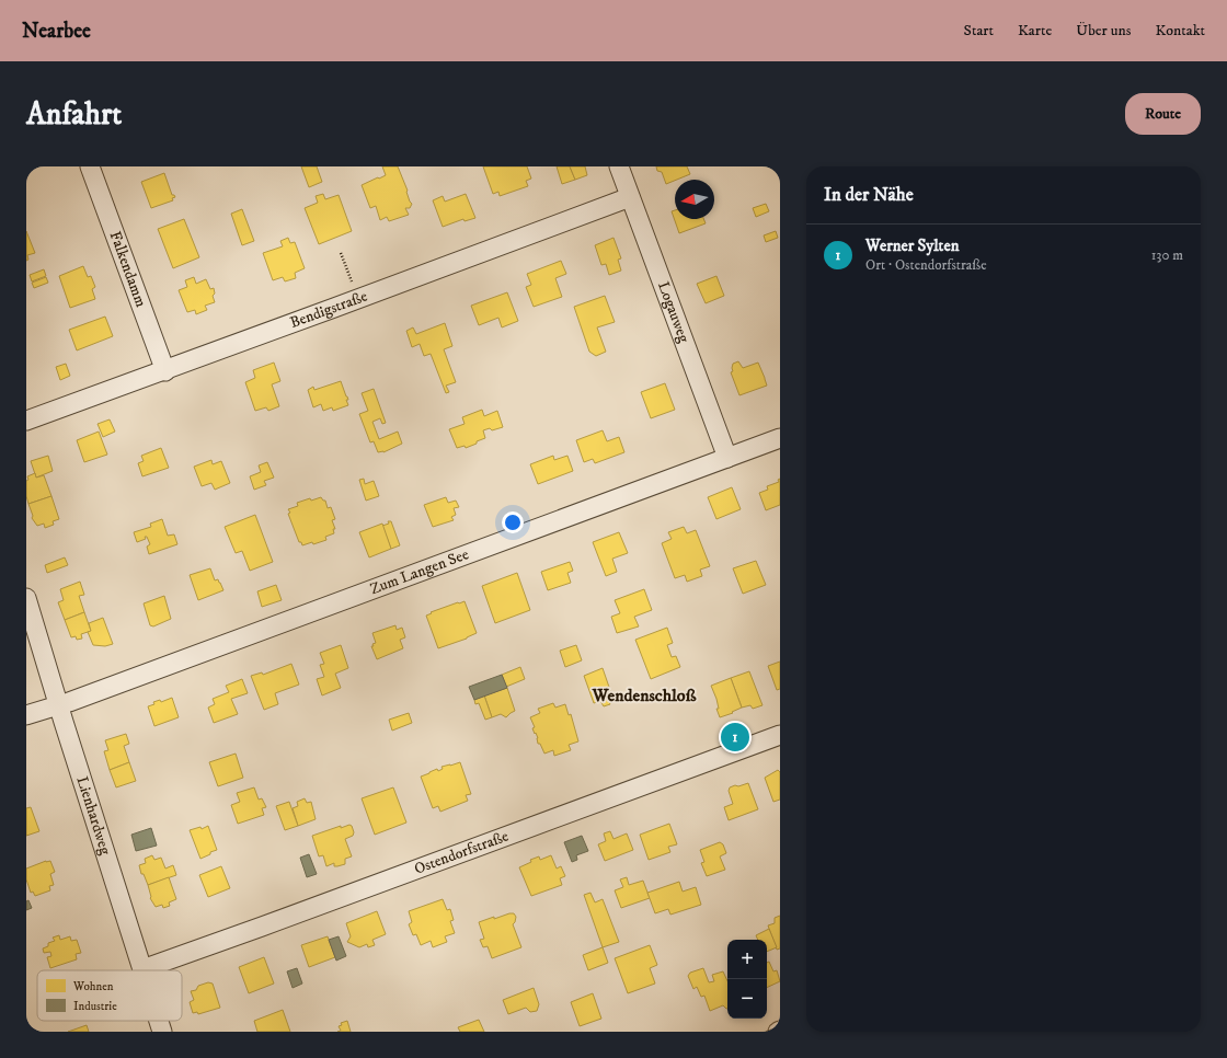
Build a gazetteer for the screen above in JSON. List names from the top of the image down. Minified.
{"streets":{"street":["Falkendamm","Bendigstraße","Logauweg","Zum Langen See","Lienhardweg","Ostendorfstraße"]},"crossings":[["Falkendamm","Bendigstraße"],["Bendigstraße","Logauweg"],["Logauweg","Zum Langen See"],["Zum Langen See","Lienhardweg"],["Lienhardweg","Ostendorfstraße"]],"districts":["Wendenschloß"],"legend":["Wohnen","Industrie"],"north":"left","page":{"header":"Nearbee","nav":["Start","Karte","Über uns","Kontakt"],"buttons":"Route","title":"Anfahrt","heading":"In der Nähe","list":[{"mark":"1","name":"Werner Sylten","note":"Ort · Ostendorfstraße","value":"130 m"}],"pins":"1","map_buttons":["+","−"]}}
